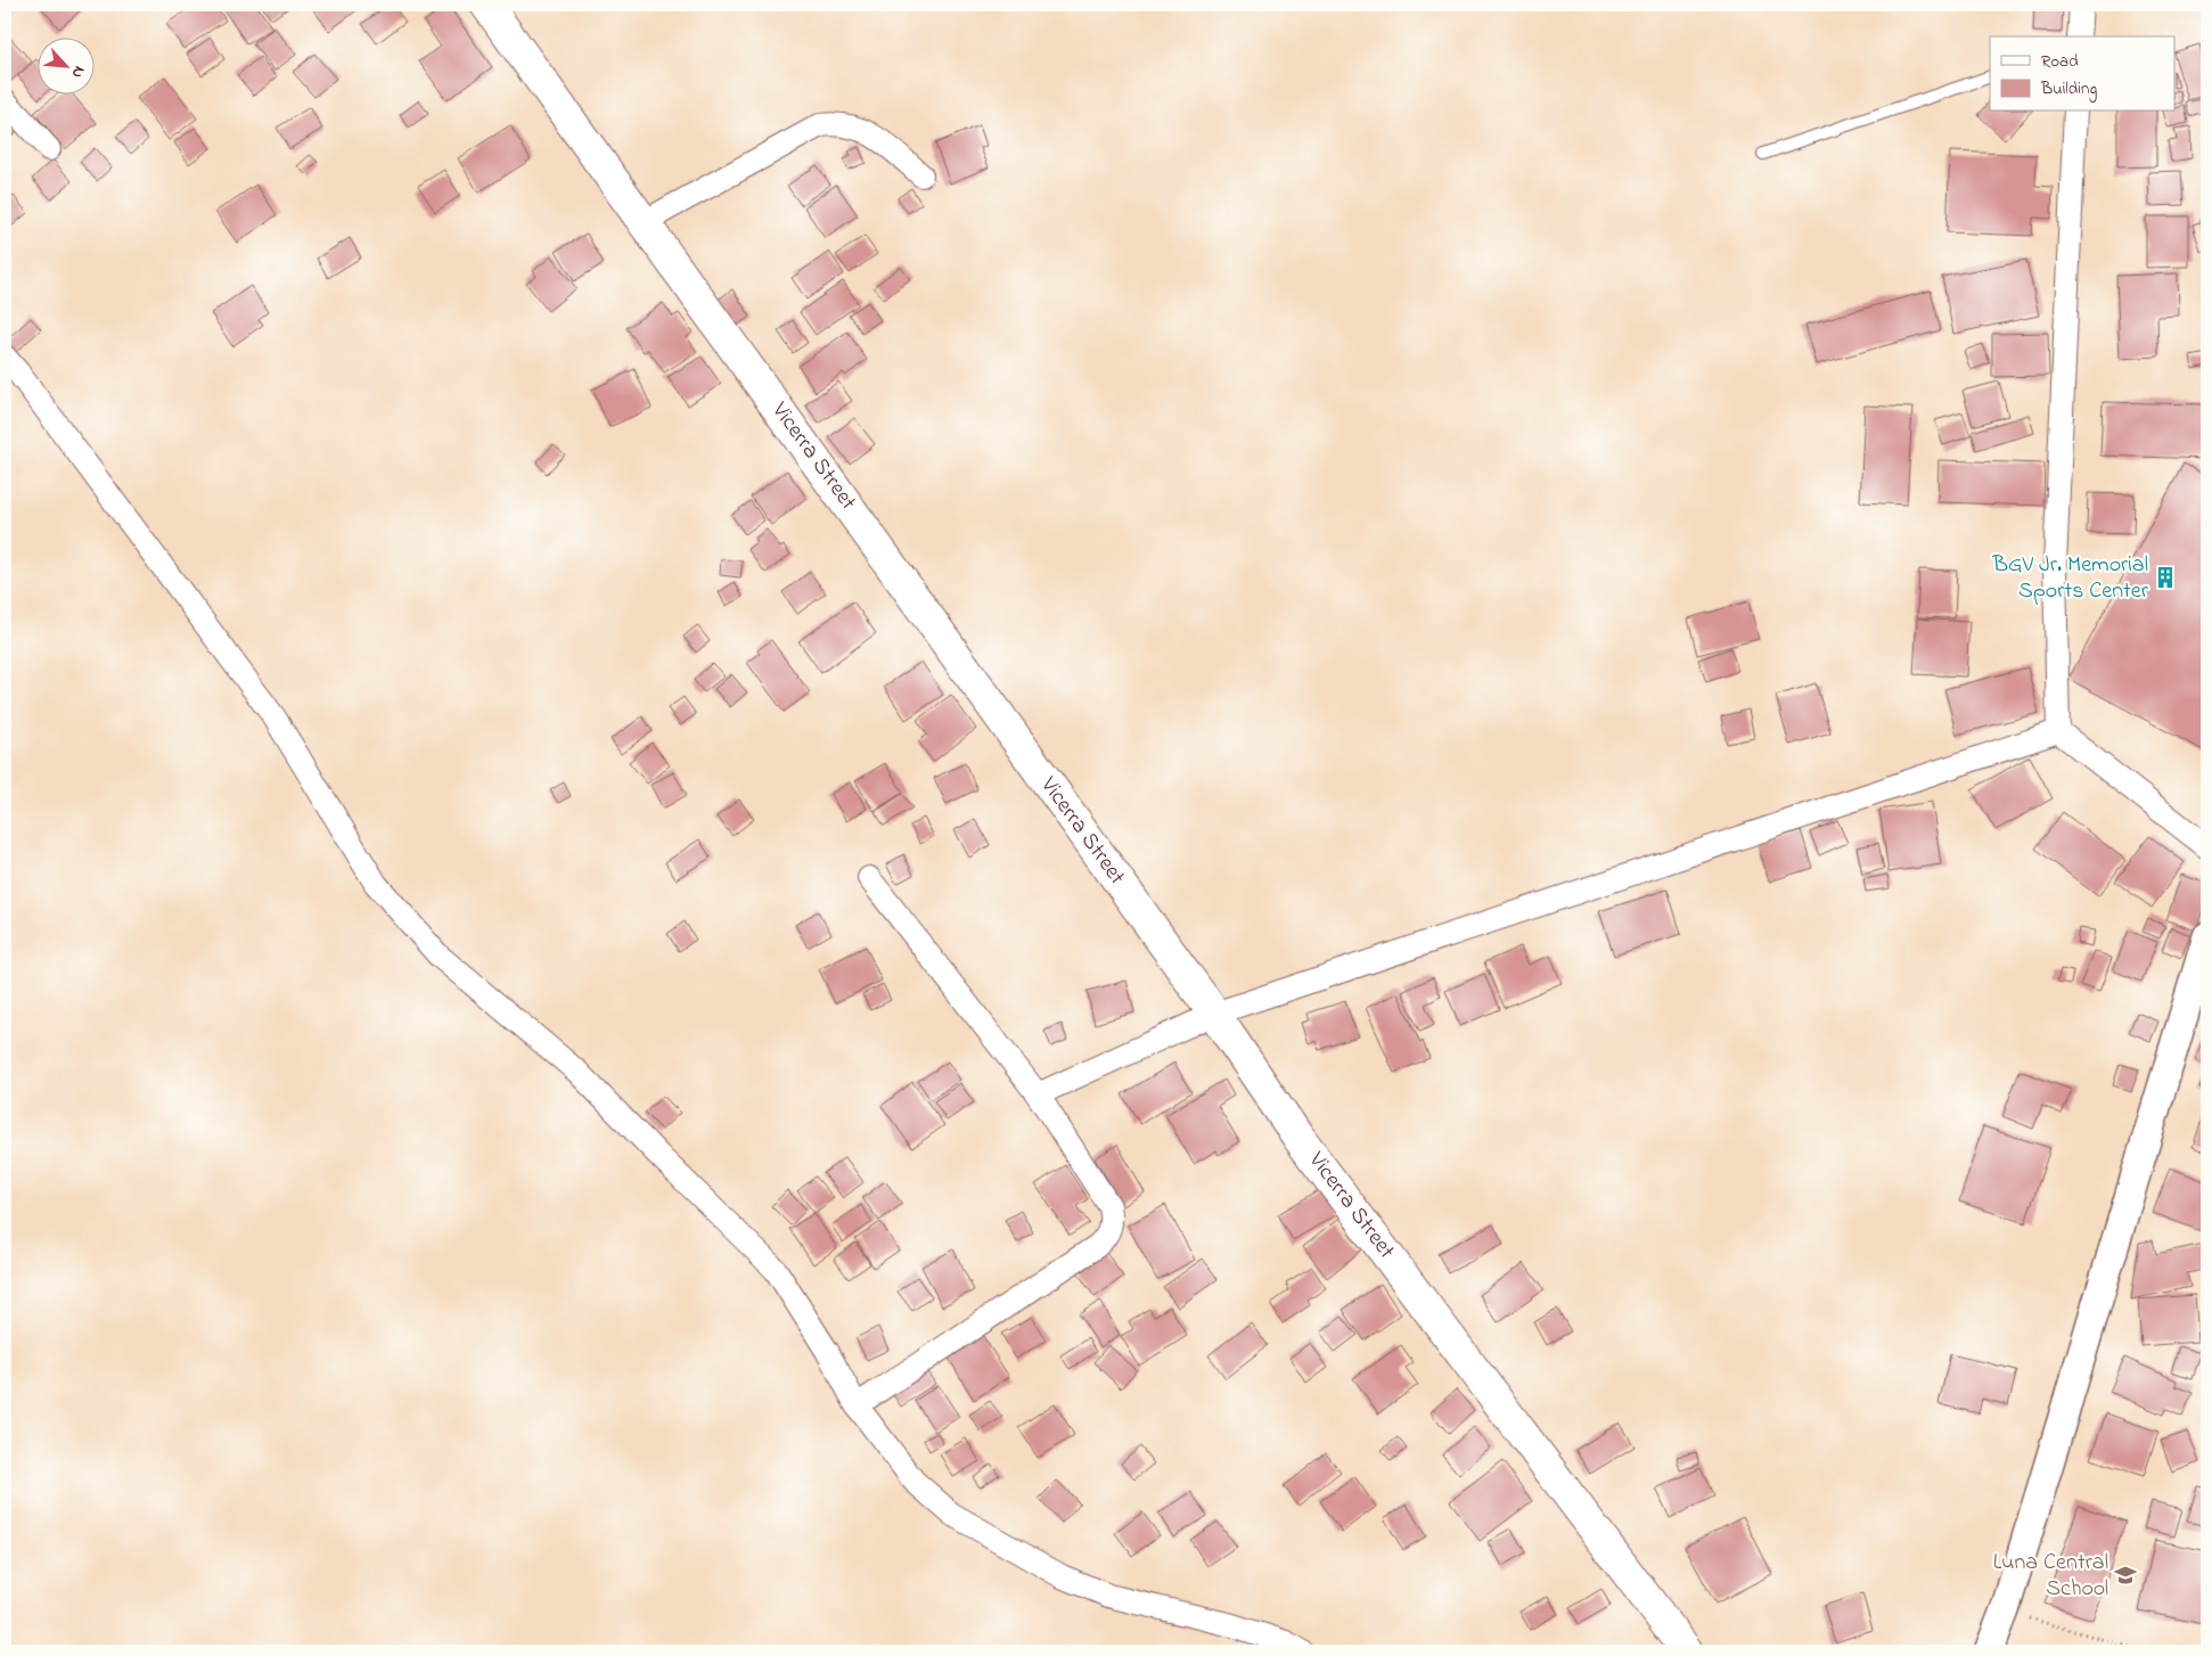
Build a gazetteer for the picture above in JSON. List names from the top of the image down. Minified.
{"streets":{"main road":["Vicerra Street"]},"places":{"building":["BGV Jr. Memorial Sports Center"],"school or university":["Luna Central School"]},"legend":["Road","Building"],"north":"bottom right"}
